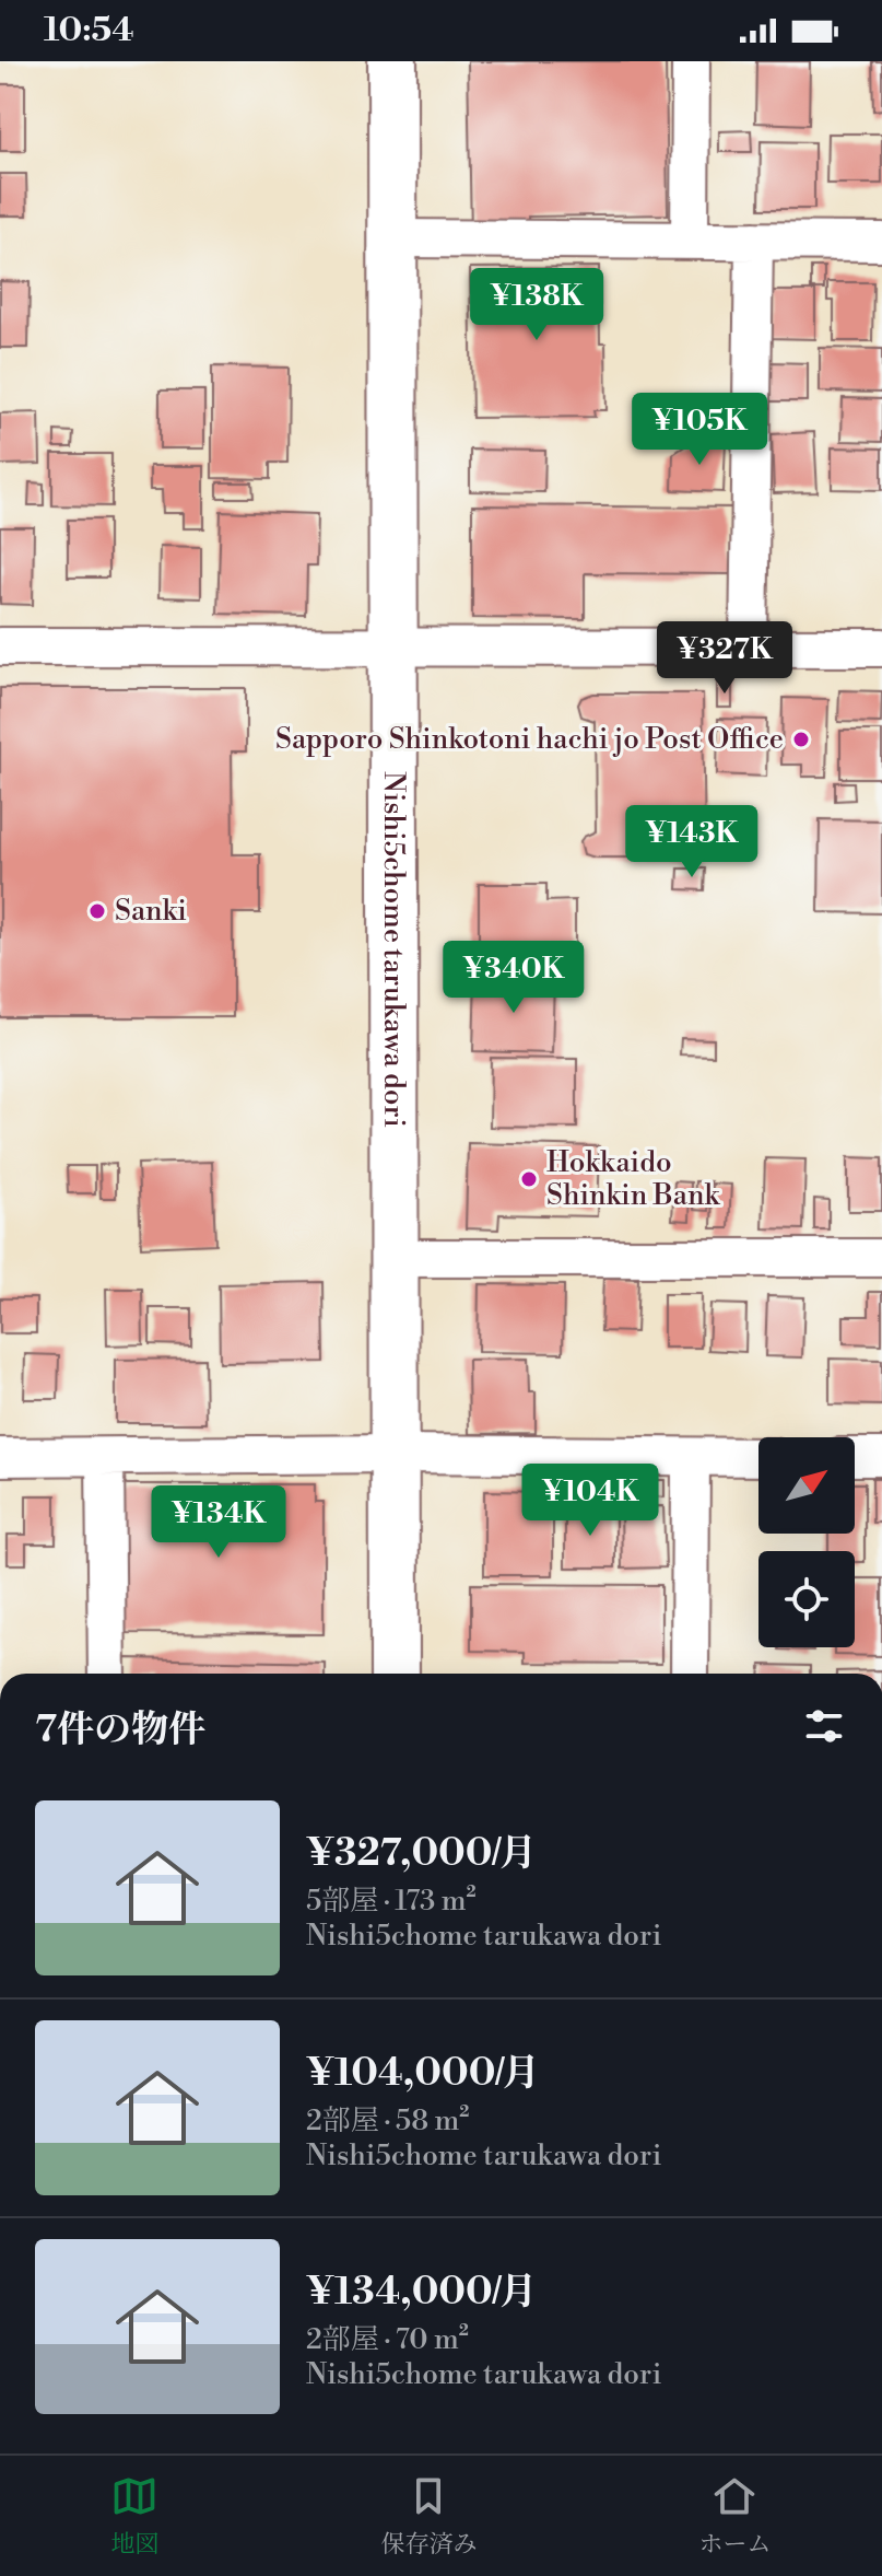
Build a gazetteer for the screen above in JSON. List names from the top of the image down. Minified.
{"streets":{"main road":["Nishi5chome tarukawa dori"]},"places":["Sapporo Shinkotoni hachi jo Post Office","Sanki","Hokkaido Shinkin Bank"],"north":"top right","page":{"status":"10:54","price":["¥138K","¥105K","¥327K","¥143K","¥340K","¥104K","¥134K"],"heading":"7件の物件","list":[{"name":"¥327,000/月","note":"5部屋 · 173 m² · Nishi5chome tarukawa dori"},{"name":"¥104,000/月","note":"2部屋 · 58 m² · Nishi5chome tarukawa dori"},{"name":"¥134,000/月","note":"2部屋 · 70 m² · Nishi5chome tarukawa dori"}],"tabs":["地図","保存済み","ホーム"]}}
